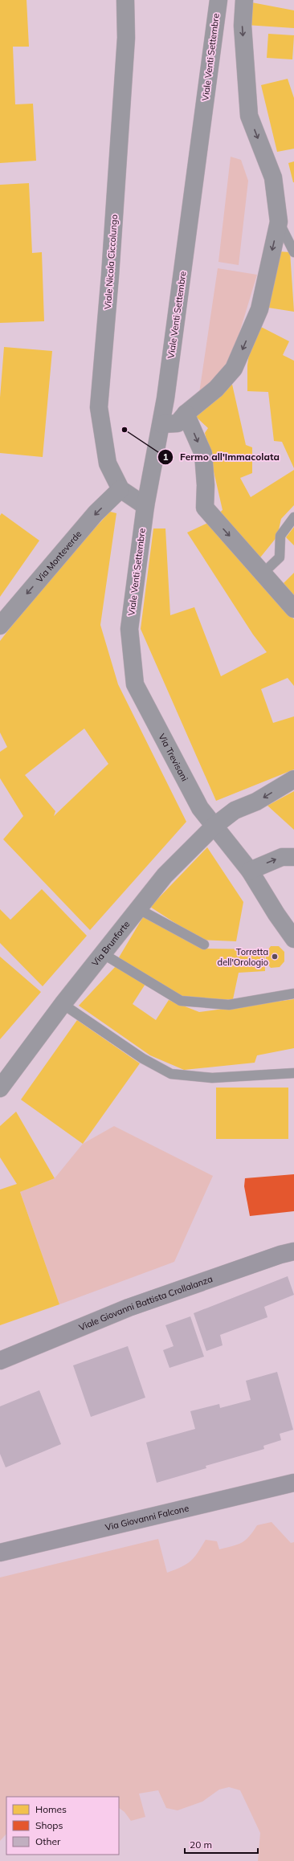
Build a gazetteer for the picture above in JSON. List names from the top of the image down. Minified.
{"streets":{"main road":["Viale Giovanni Battista Crollalanza","Via Giovanni Falcone"],"street":["Viale Venti Settembre","Viale Nicola Ciccolungo","Via Monteverde","Via Trevisani","Via Brunforte"]},"crossings":[["Viale Venti Settembre","Viale Nicola Ciccolungo"],["Viale Venti Settembre","Via Trevisani"],["Viale Nicola Ciccolungo","Via Monteverde"],["Via Trevisani","Via Brunforte"]],"one_way":["Via Monteverde"],"places":["Fermo all'Immacolata","Torretta dell'Orologio"],"legend":["Homes","Shops","Other"],"scale_bar":"20 m"}
